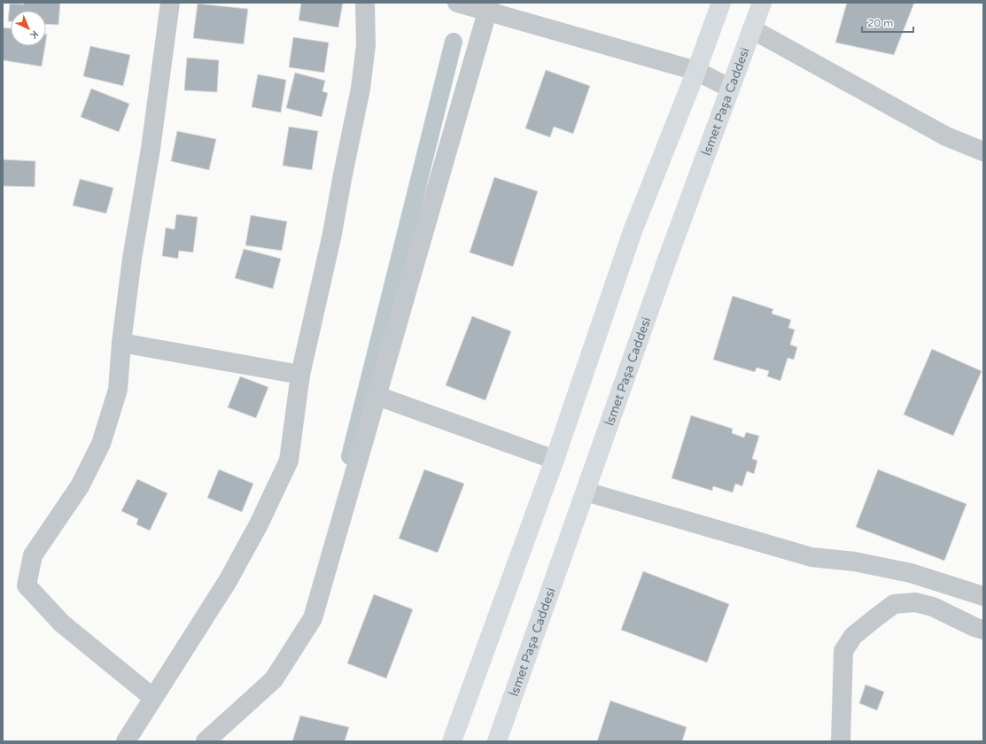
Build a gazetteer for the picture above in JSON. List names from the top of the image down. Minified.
{"streets":{"main road":["İsmet Paşa Caddesi"]},"scale_bar":"20 m","north":"bottom right"}
